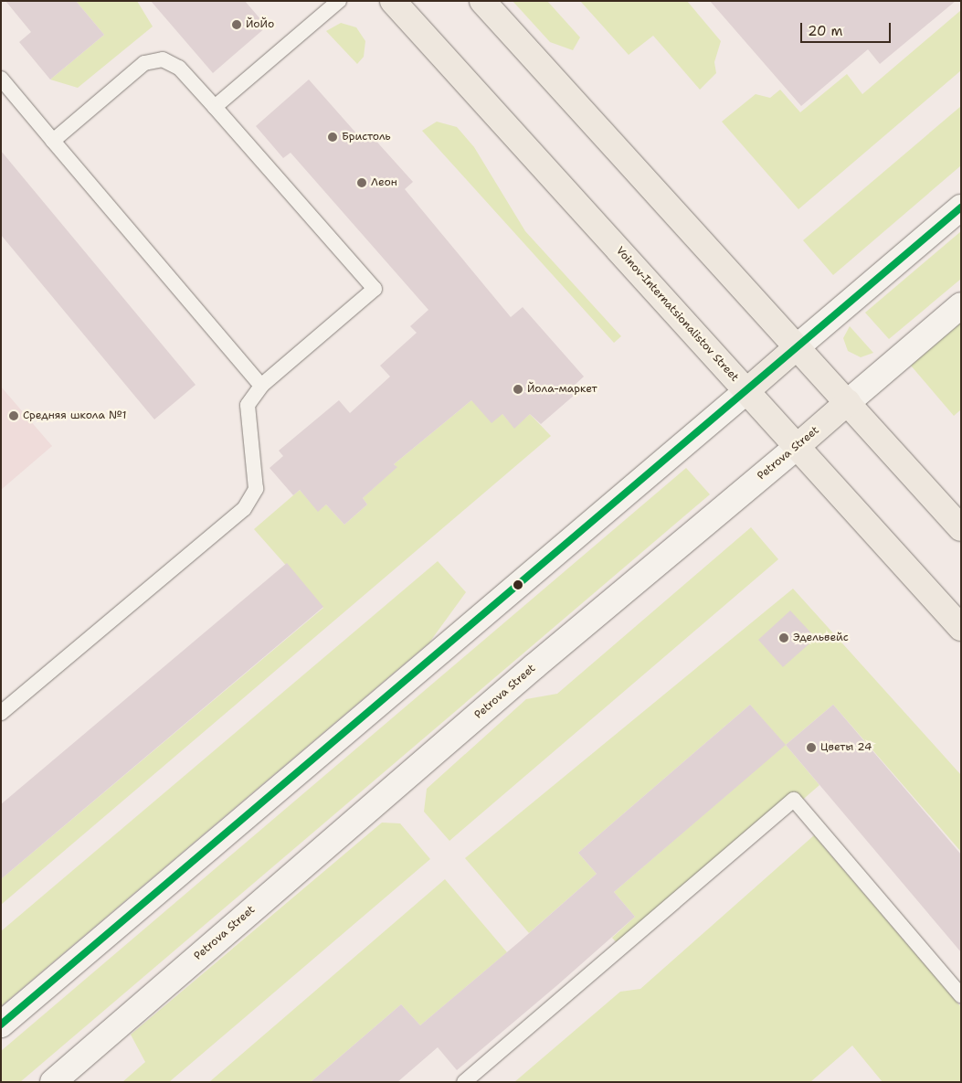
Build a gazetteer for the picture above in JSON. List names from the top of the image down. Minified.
{"streets":{"main road":["Voinov-Internatsionalistov Street","Petrova Street"]},"crossings":[["Voinov-Internatsionalistov Street","Petrova Street"]],"places":["ЙоЙо","Бристоль","Леон","Йола-маркет","Средняя школа №1","Эдельвейс","Цветы 24"],"scale_bar":"20 m"}
